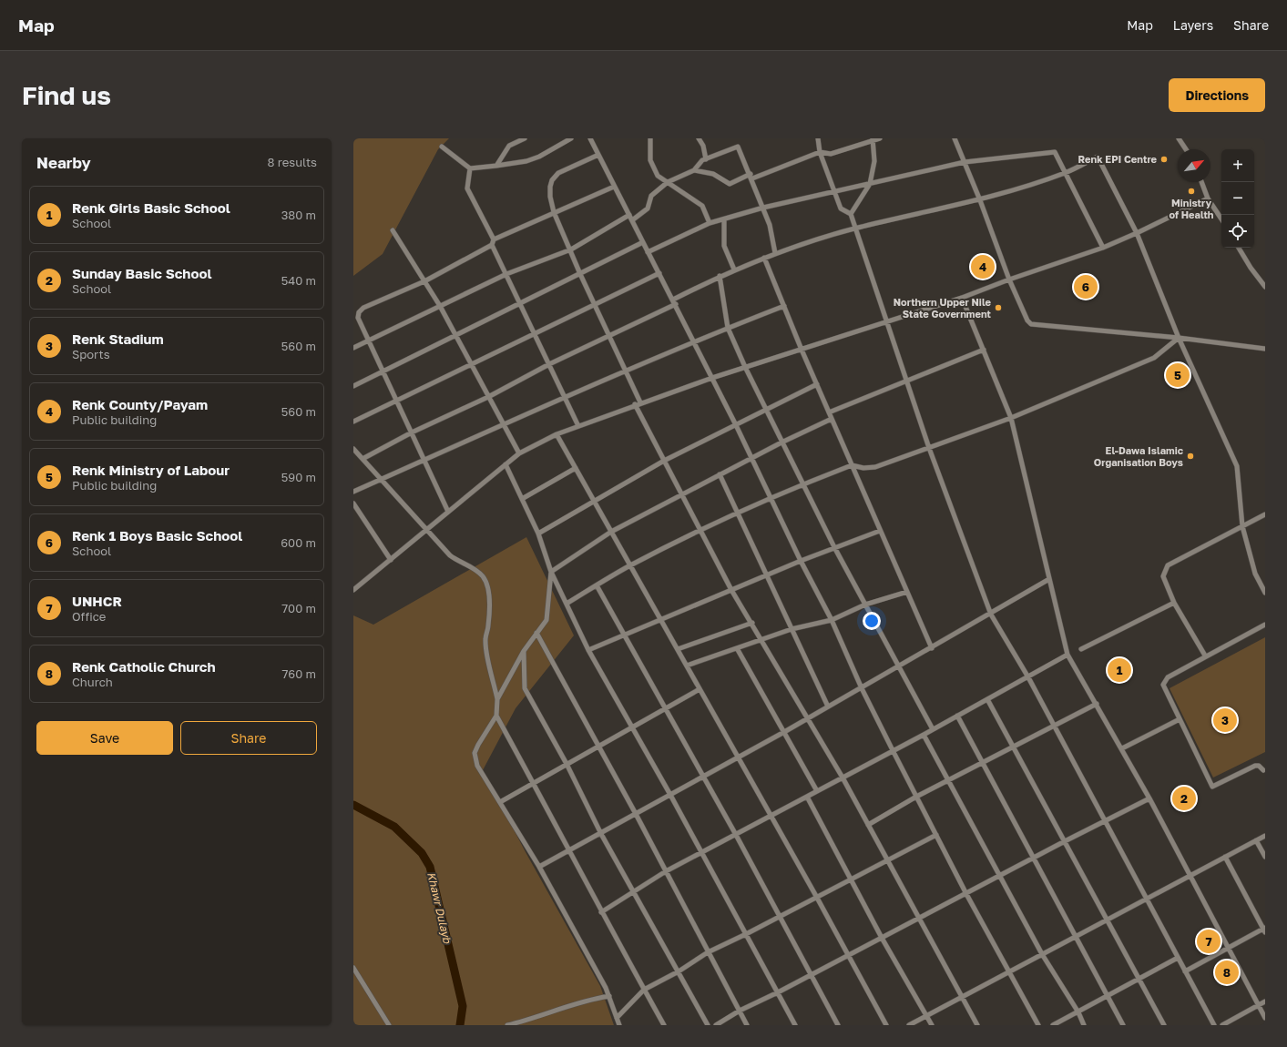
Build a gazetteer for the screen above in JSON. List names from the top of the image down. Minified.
{"water":["Khawr Dulayb"],"places":["Renk EPI Centre","Ministry of Health","Northern Upper Nile State Government","El-Dawa Islamic Organisation Boys"],"north":"top right","page":{"header":"Map","nav":["Map","Layers","Share"],"buttons":["Directions",["Save","Share"]],"title":"Find us","heading":["Nearby","8 results"],"map_buttons":["+","−"],"list":[{"mark":"1","name":"Renk Girls Basic School","note":"School","value":"380 m"},{"mark":"2","name":"Sunday Basic School","note":"School","value":"540 m"},{"mark":"3","name":"Renk Stadium","note":"Sports","value":"560 m"},{"mark":"4","name":"Renk County/Payam","note":"Public building","value":"560 m"},{"mark":"5","name":"Renk Ministry of Labour","note":"Public building","value":"590 m"},{"mark":"6","name":"Renk 1 Boys Basic School","note":"School","value":"600 m"},{"mark":"7","name":"UNHCR","note":"Office","value":"700 m"},{"mark":"8","name":"Renk Catholic Church","note":"Church","value":"760 m"}],"pins":["4","6","5","1","3","2","7","8"]}}
